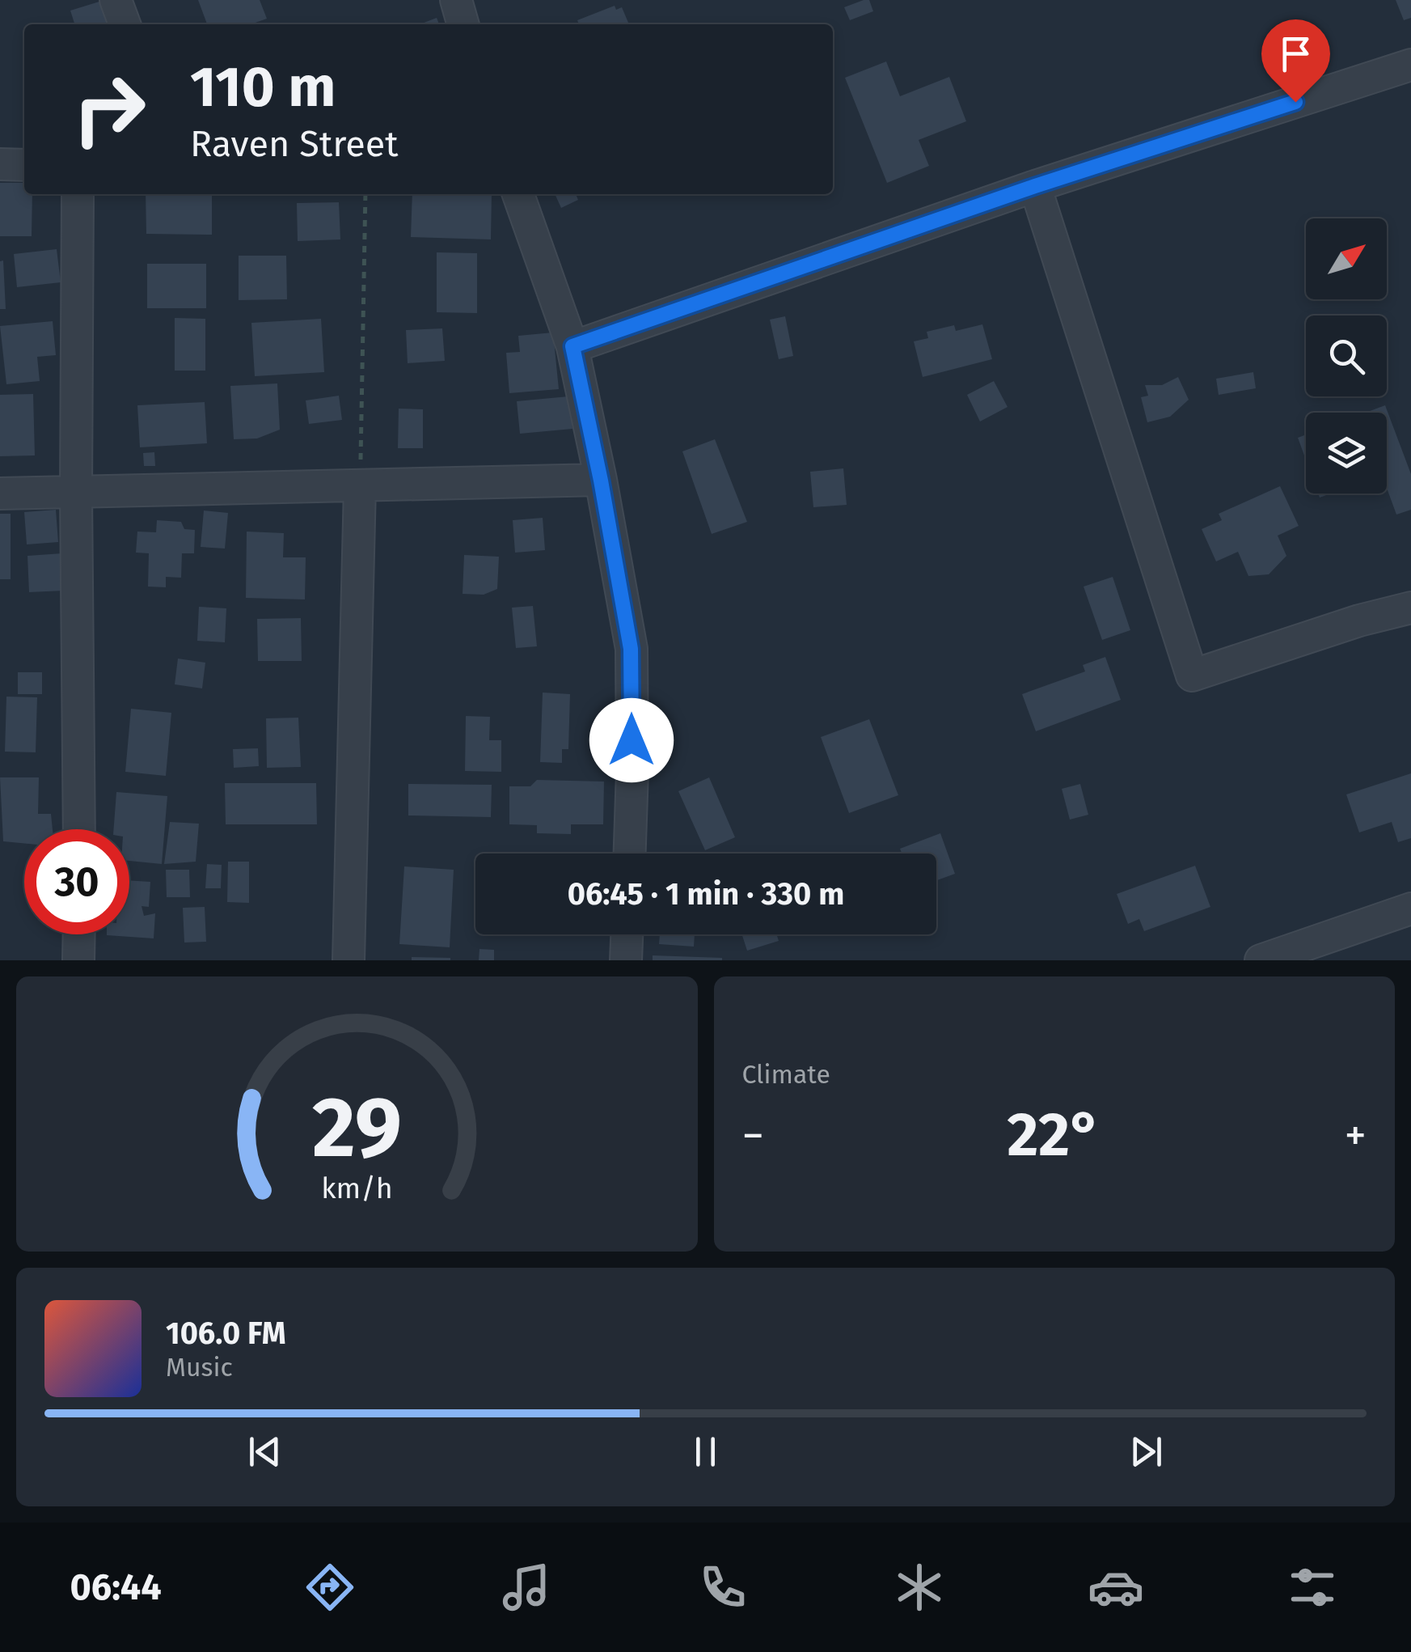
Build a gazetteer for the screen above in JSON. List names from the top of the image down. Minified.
{"north":"top right","page":{"turn":["110 m","Raven Street"],"limit":"30","trip":"06:45 · 1 min · 330 m","tile":"Climate","heat":["−","22°","+"],"song":["106.0 FM","Music"],"tabs":"06:44","gauge":["29","km/h"]}}
